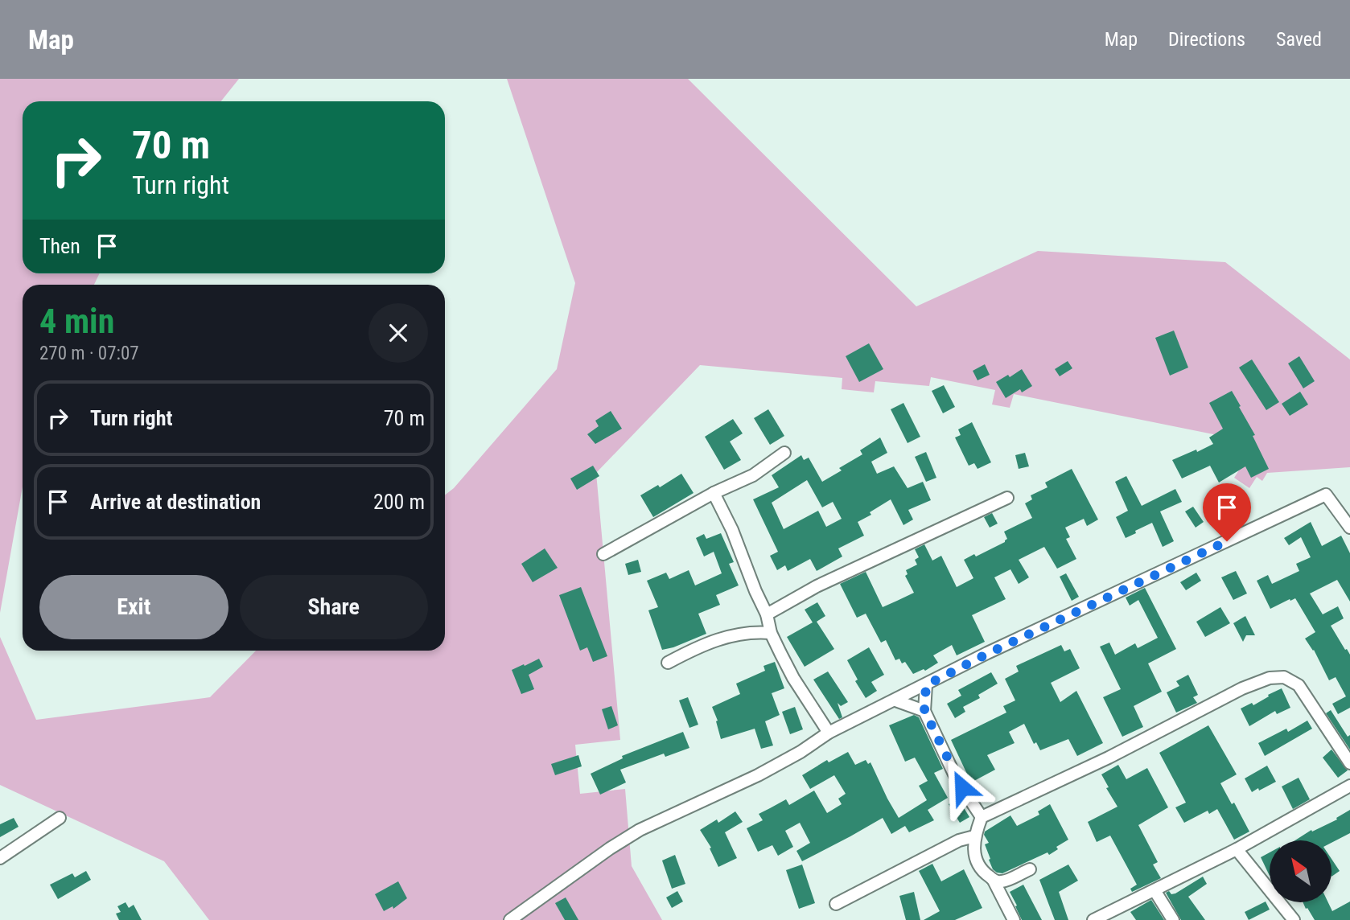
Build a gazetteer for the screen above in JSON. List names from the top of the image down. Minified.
{"north":"top left","page":{"header":"Map","nav":["Map","Directions","Saved"],"turn":["70 m","Turn right"],"then":"Then","heading":["4 min","270 m · 07:07"],"list":[{"name":"Turn right","value":"70 m"},{"name":"Arrive at destination","value":"200 m"}],"buttons":["Exit","Share"]}}
